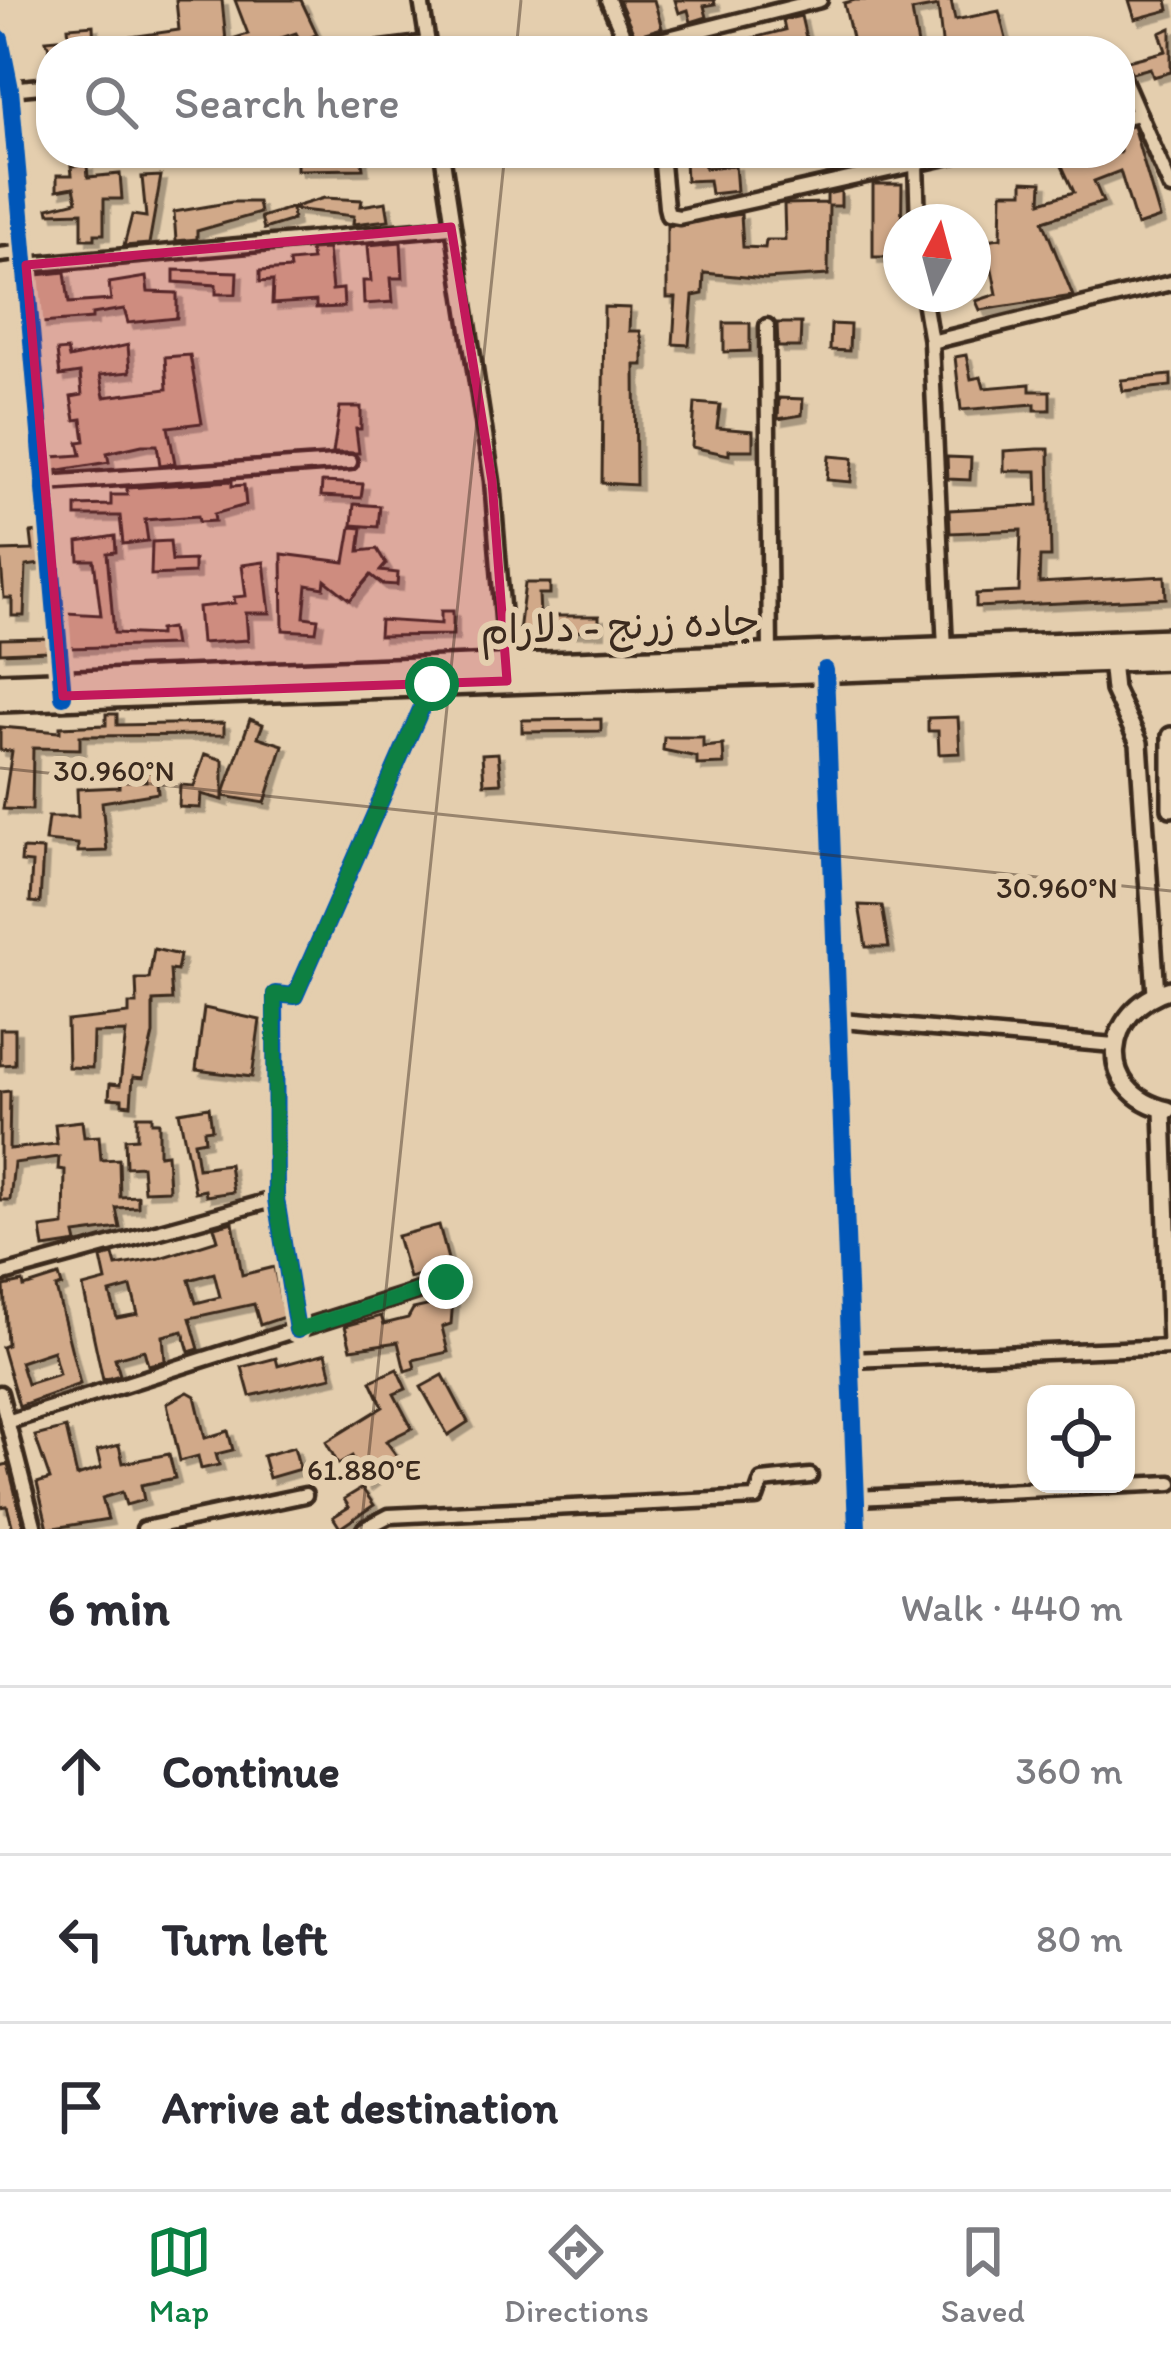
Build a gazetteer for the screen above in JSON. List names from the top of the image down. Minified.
{"streets":{"highway":["جاده زرنج - دلارام"]},"north":"top","page":{"search":"Search here","heading":["6 min","Walk · 440 m"],"list":[["Continue","360 m"],["Turn left","80 m"],"Arrive at destination"],"nav":["Map","Directions","Saved"]},"coordinates":["30.960°N","61.880°E"]}
